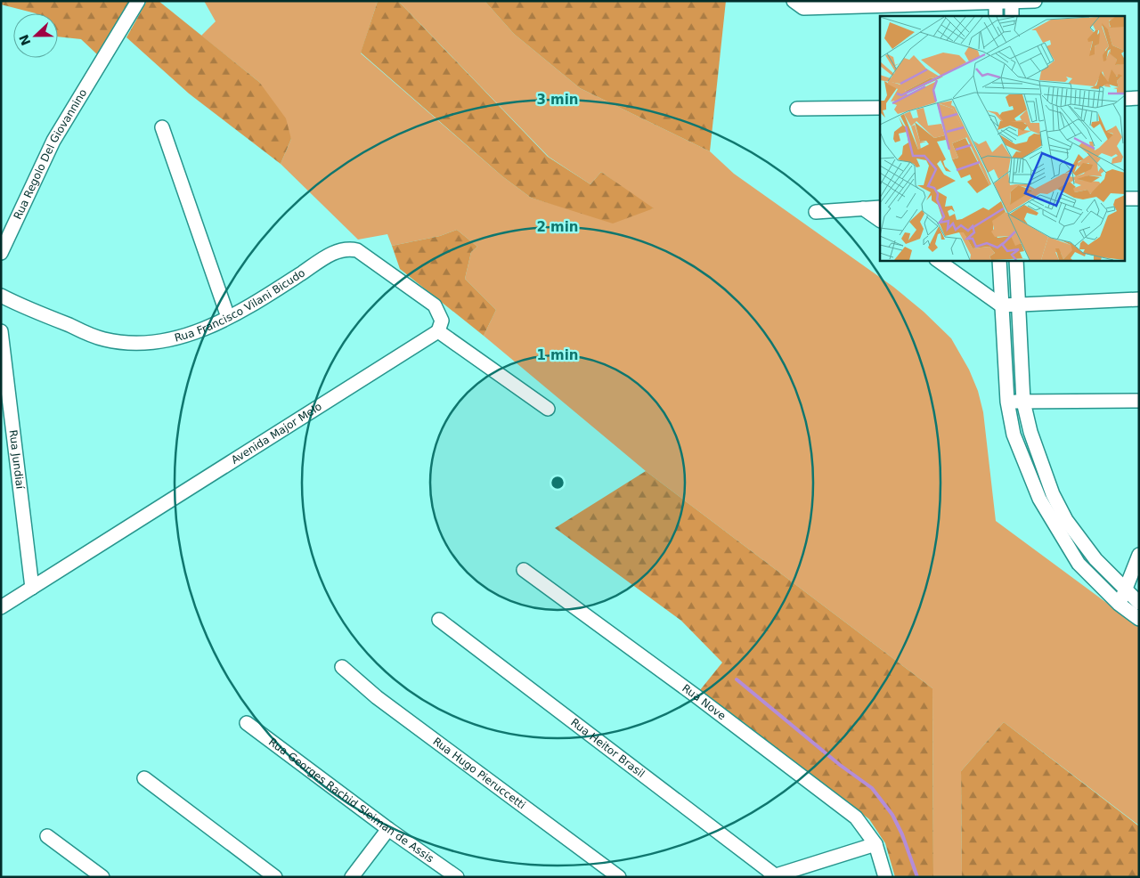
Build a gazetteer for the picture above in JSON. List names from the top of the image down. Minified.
{"streets":{"street":["Rua Regolo Del Giovannino","Rua Francisco Vilani Bicudo","Avenida Major Melo","Rua Jundiaí","Rua Nove","Rua Heitor Brasil","Rua Hugo Pieruccetti","Rua Georges Rachid Sleiman de Assis"]},"crossings":[["Rua Francisco Vilani Bicudo","Avenida Major Melo"],["Avenida Major Melo","Rua Jundiaí"]],"north":"left","rings":["3 min","2 min","1 min"]}
